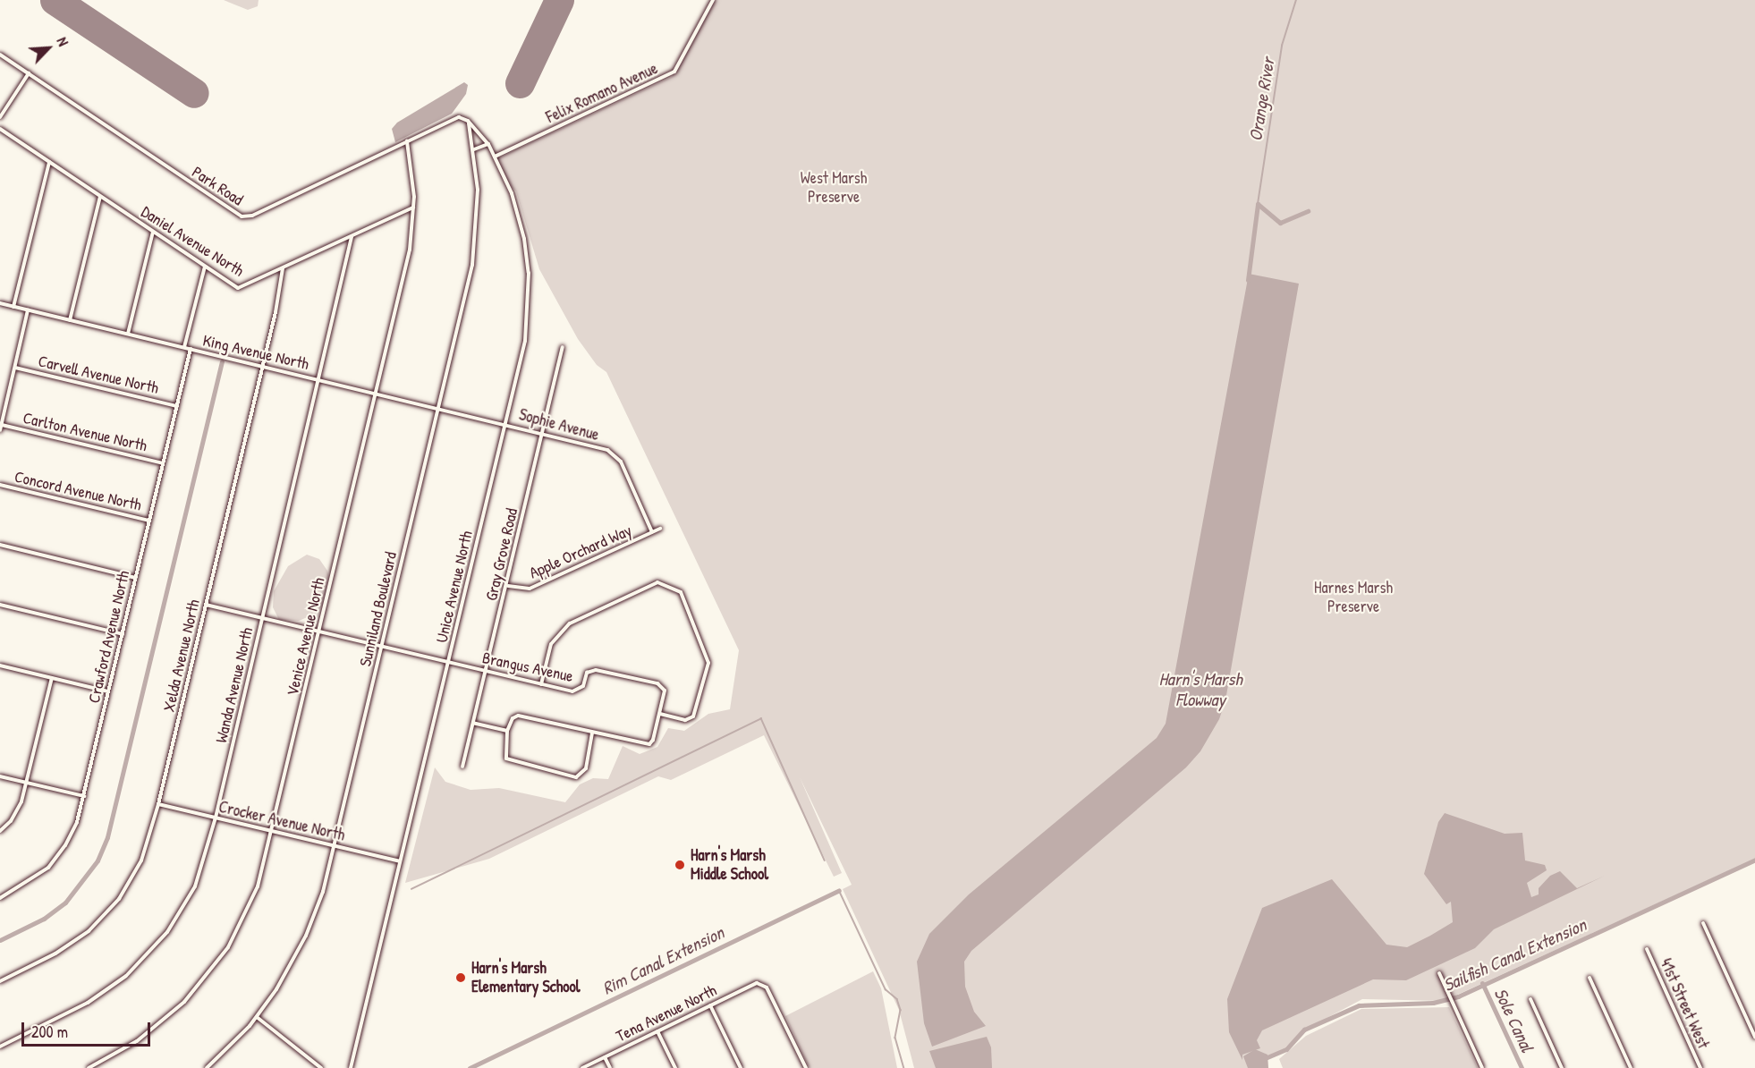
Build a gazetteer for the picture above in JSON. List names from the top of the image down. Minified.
{"streets":{"street":["Felix Romano Avenue","Park Road","Daniel Avenue North","King Avenue North","Carvell Avenue North","Sophie Avenue","Carlton Avenue North","Concord Avenue North","Apple Orchard Way","Gray Grove Road","Unice Avenue North","Sunniland Boulevard","Crawford Avenue North","Venice Avenue North","Xelda Avenue North","Brangus Avenue","Wanda Avenue North","Crocker Avenue North","41st Street West","Tena Avenue North"]},"crossings":[["Felix Romano Avenue","Unice Avenue North"],["Park Road","Unice Avenue North"],["Park Road","Sunniland Boulevard"],["Park Road","Venice Avenue North"],["Daniel Avenue North","Venice Avenue North"],["Daniel Avenue North","Xelda Avenue North"],["Daniel Avenue North","Wanda Avenue North"],["King Avenue North","Sophie Avenue"],["King Avenue North","Unice Avenue North"],["King Avenue North","Sunniland Boulevard"],["King Avenue North","Crawford Avenue North"],["King Avenue North","Venice Avenue North"],["King Avenue North","Xelda Avenue North"],["King Avenue North","Wanda Avenue North"],["Carvell Avenue North","Crawford Avenue North"],["Sophie Avenue","Apple Orchard Way"],["Sophie Avenue","Gray Grove Road"],["Sophie Avenue","Unice Avenue North"],["Carlton Avenue North","Crawford Avenue North"],["Concord Avenue North","Crawford Avenue North"],["Apple Orchard Way","Gray Grove Road"],["Gray Grove Road","Brangus Avenue"],["Unice Avenue North","Sunniland Boulevard"],["Unice Avenue North","Brangus Avenue"],["Unice Avenue North","Crocker Avenue North"],["Sunniland Boulevard","Brangus Avenue"],["Sunniland Boulevard","Crocker Avenue North"],["Venice Avenue North","Brangus Avenue"],["Venice Avenue North","Crocker Avenue North"],["Xelda Avenue North","Brangus Avenue"],["Xelda Avenue North","Crocker Avenue North"],["Brangus Avenue","Wanda Avenue North"],["Wanda Avenue North","Crocker Avenue North"]],"water":["Orange River","Harn's Marsh Flowway","Sailfish Canal Extension","Rim Canal Extension","Sole Canal"],"parks":["West Marsh Preserve","Harnes Marsh Preserve"],"places":["Harn's Marsh Middle School","Harn's Marsh Elementary School"],"scale_bar":"200 m","north":"top right"}
